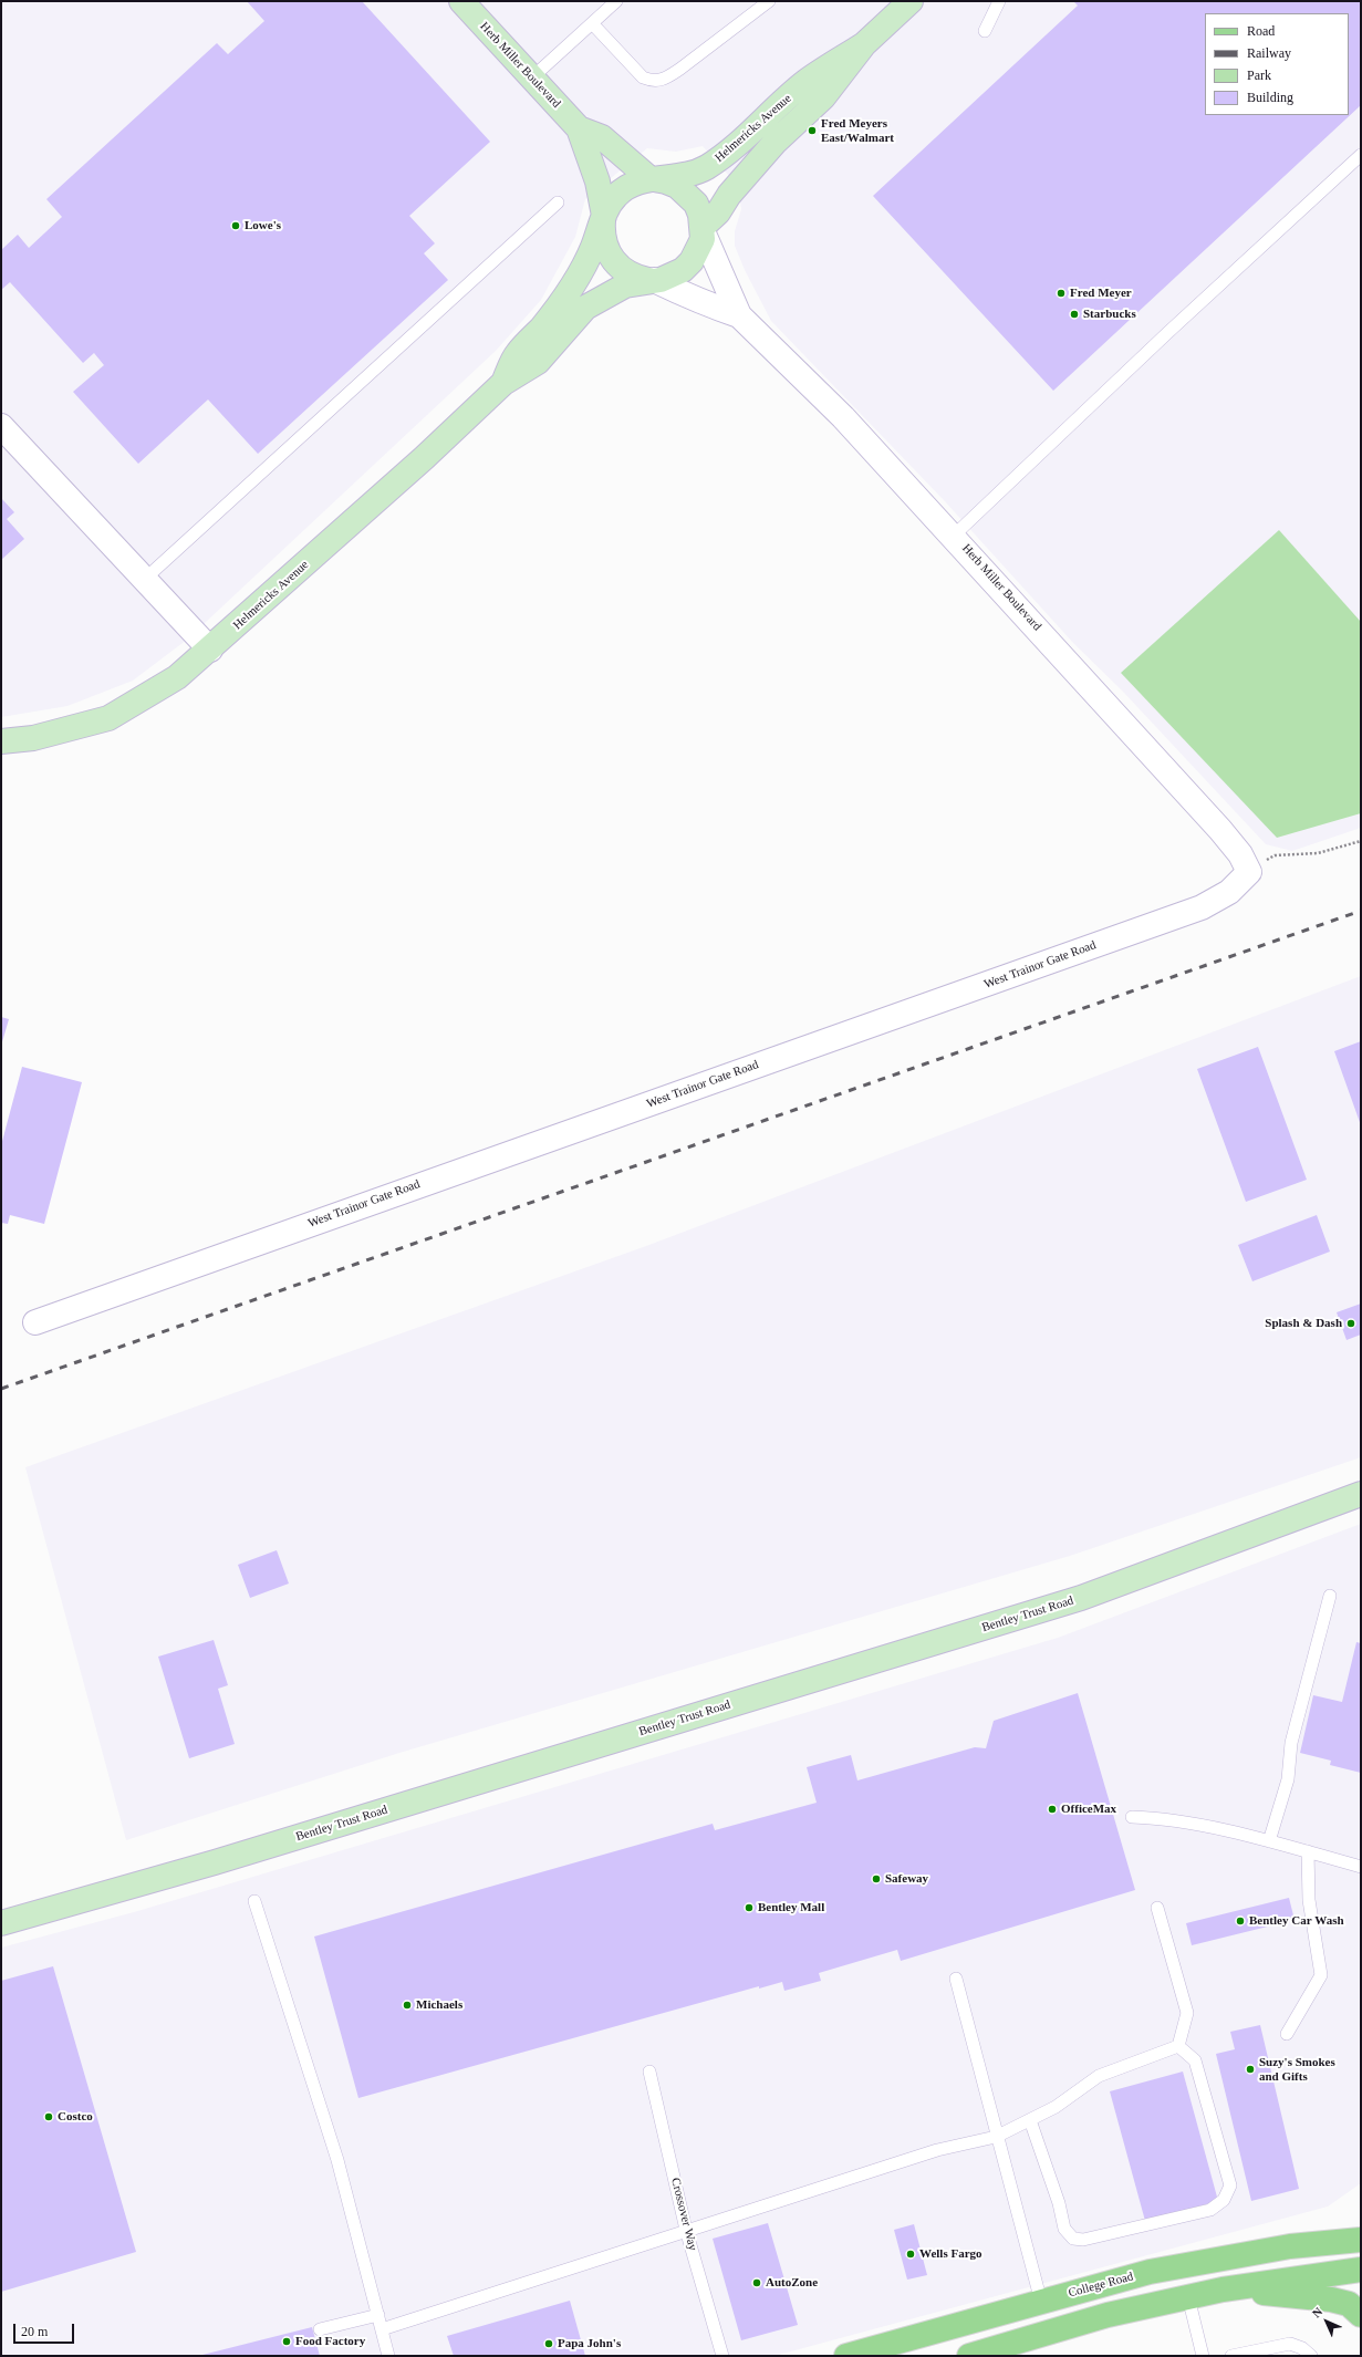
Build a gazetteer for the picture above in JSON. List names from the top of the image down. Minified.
{"streets":{"main road":["College Road"],"street":["Herb Miller Boulevard","Helmericks Avenue","West Trainor Gate Road","Bentley Trust Road"],"lane":["Crossover Way"]},"crossings":[["Herb Miller Boulevard","Helmericks Avenue"],["Herb Miller Boulevard","West Trainor Gate Road"]],"places":["Fred Meyers East/Walmart","Lowe's","Fred Meyer","Starbucks","Splash & Dash","OfficeMax","Safeway","Bentley Mall","Bentley Car Wash","Michaels","Suzy's Smokes and Gifts","Costco","Wells Fargo","AutoZone","Food Factory","Papa John's"],"legend":["Road","Railway","Park","Building"],"scale_bar":"20 m","north":"top left"}
